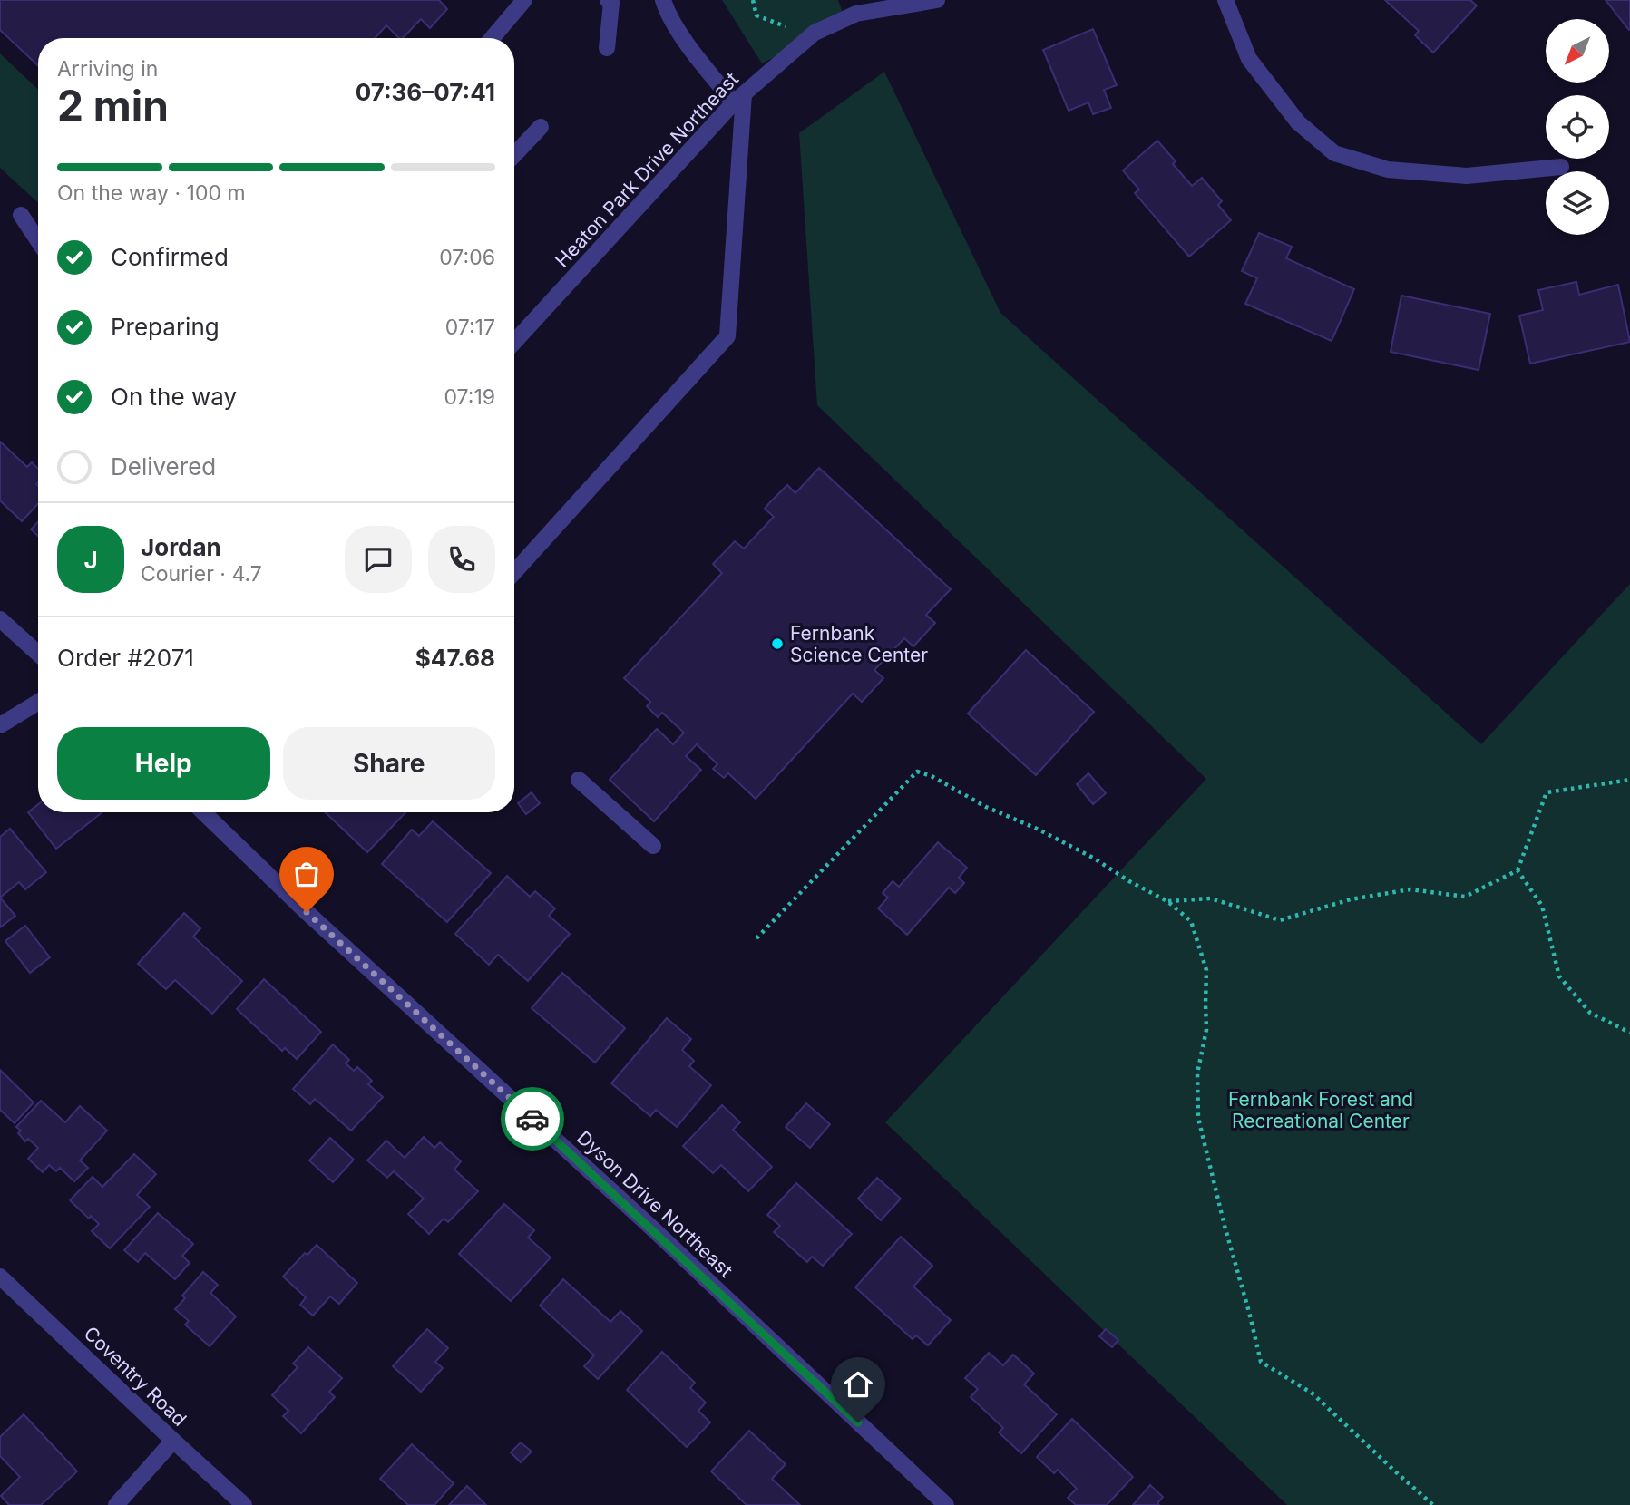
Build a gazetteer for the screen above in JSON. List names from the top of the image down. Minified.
{"streets":{"street":["Heaton Park Drive Northeast","Dyson Drive Northeast","Coventry Road"]},"parks":["Fernbank Forest and Recreational Center"],"places":["Fernbank Science Center"],"north":"bottom left","page":{"heading":["2 min","Arriving in","07:36–07:41"],"panel":["Jordan","Courier · 4.7","Order #2071","$47.68"],"bar":"On the way · 100 m","list":[["Confirmed","07:06"],["Preparing","07:17"],["On the way","07:19"],"Delivered"],"round":"J","buttons":["Help","Share"]}}
